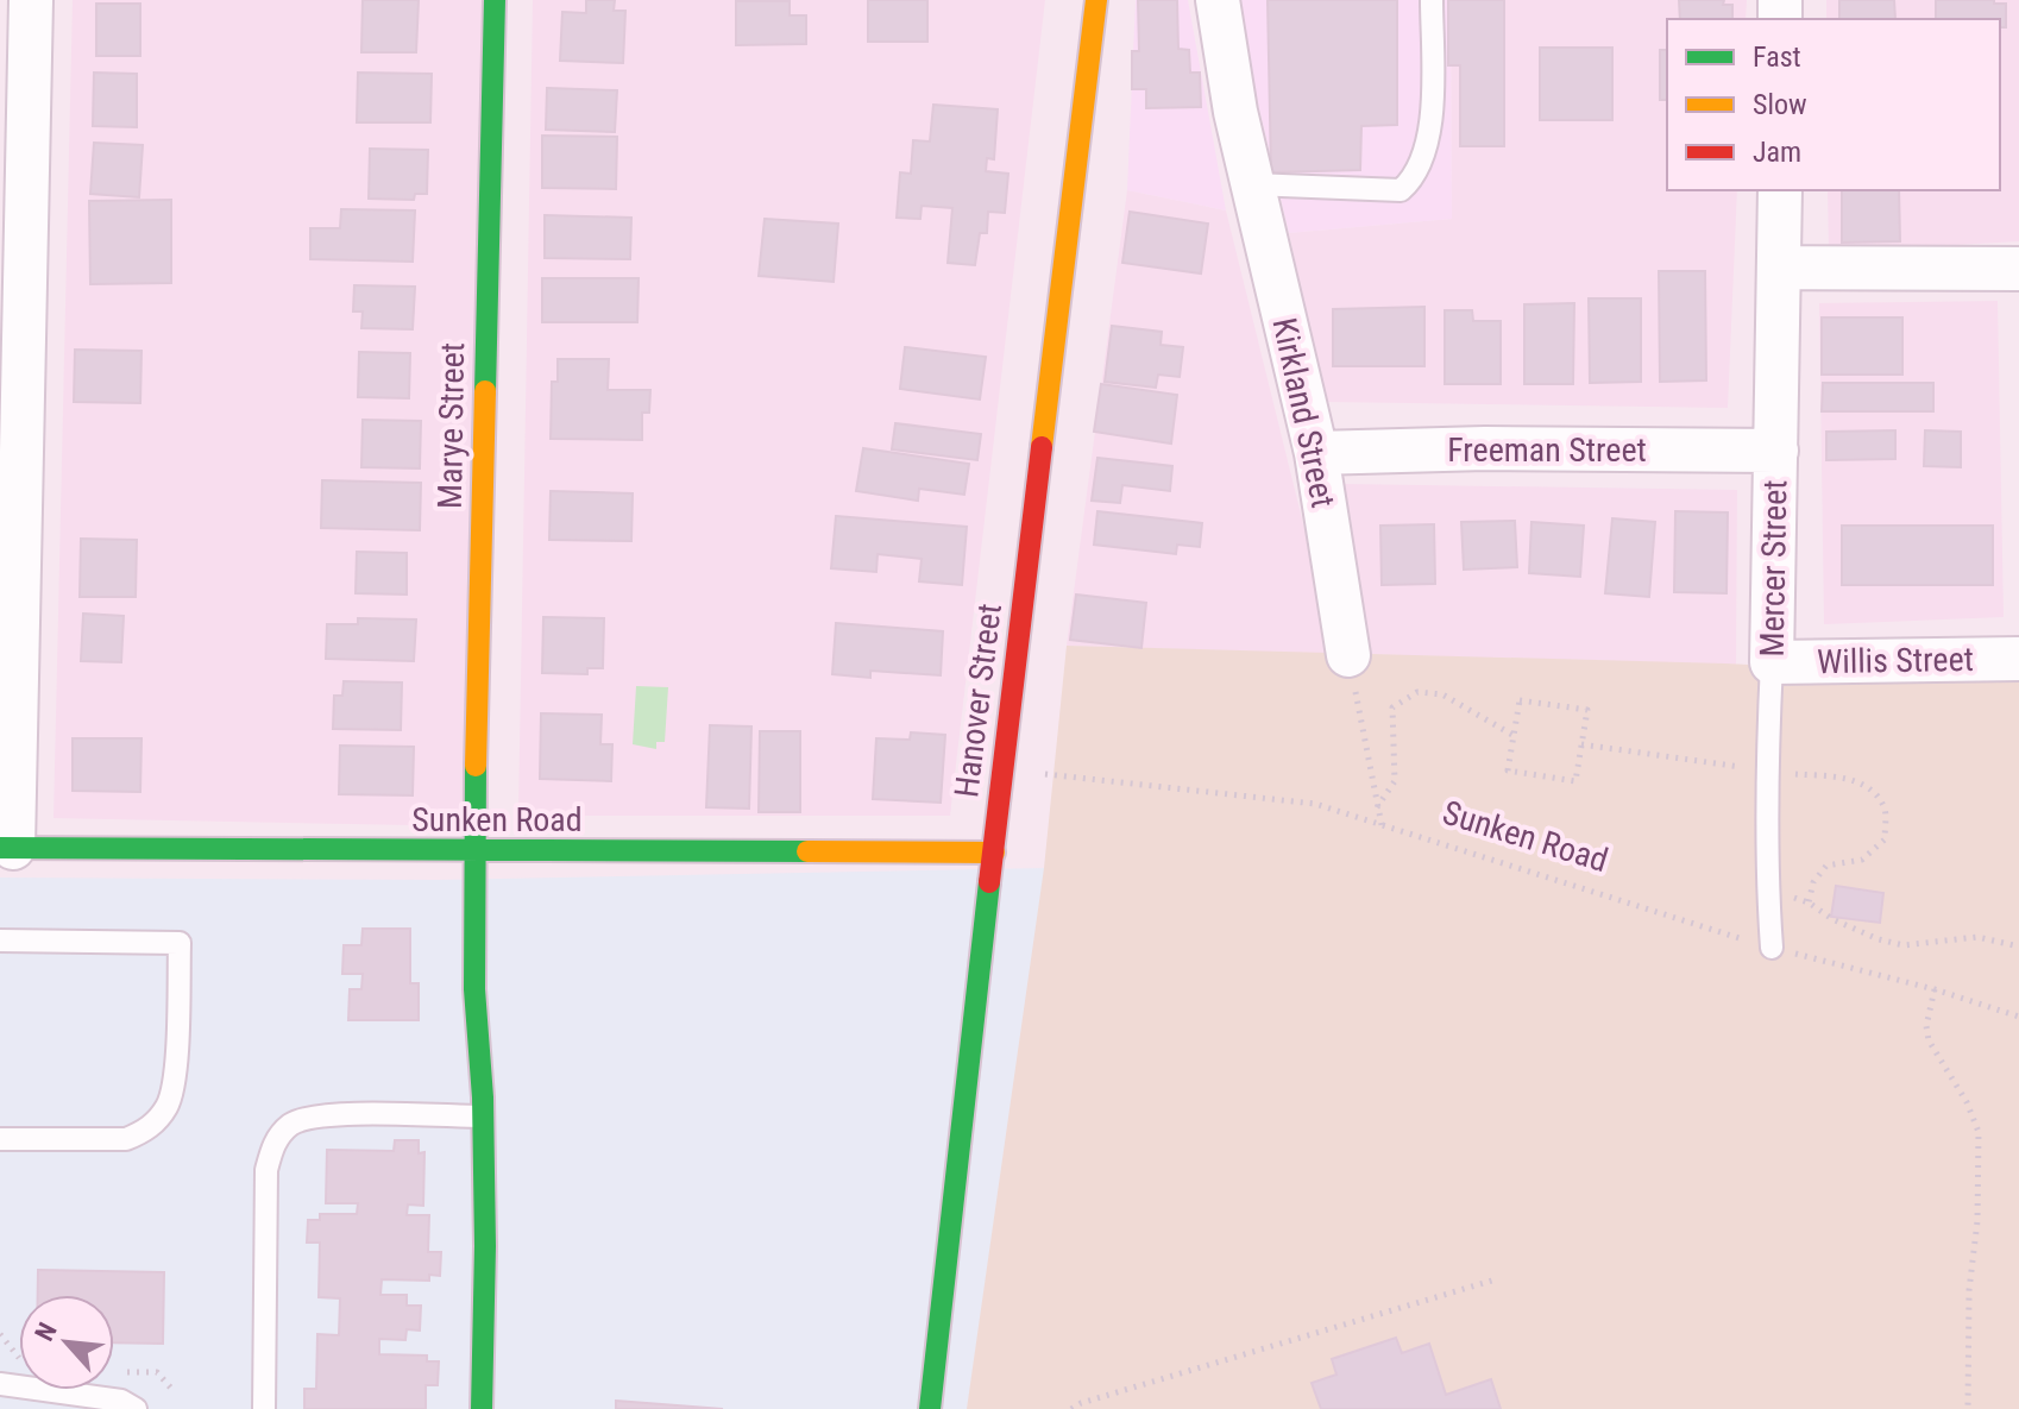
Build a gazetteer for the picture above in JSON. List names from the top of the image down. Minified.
{"streets":{"street":["Kirkland Street","Marye Street","Freeman Street","Mercer Street","Willis Street","Hanover Street","Sunken Road"]},"crossings":[["Kirkland Street","Freeman Street"],["Marye Street","Sunken Road"],["Freeman Street","Mercer Street"],["Mercer Street","Willis Street"],["Mercer Street","Sunken Road"],["Hanover Street","Sunken Road"]],"legend":["Fast","Slow","Jam"],"north":"top left"}
